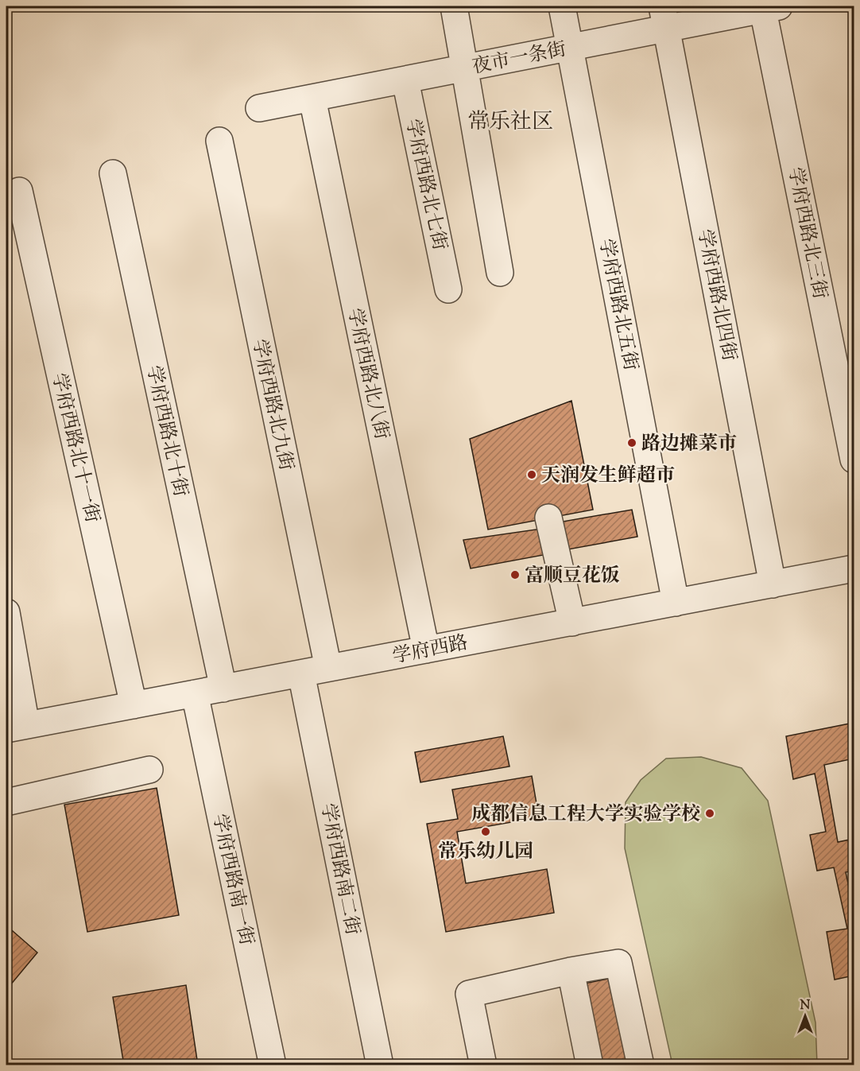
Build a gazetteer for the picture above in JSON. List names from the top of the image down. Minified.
{"streets":{"street":["夜市一条街","学府西路北七街","学府西路北三街","学府西路北四街","学府西路北五街","学府西路北八街","学府西路北九街","学府西路北十街","学府西路北十一街","学府西路","学府西路南二街","学府西路南一街"]},"crossings":[["夜市一条街","学府西路北七街"],["夜市一条街","学府西路北三街"],["夜市一条街","学府西路北四街"],["夜市一条街","学府西路北五街"],["夜市一条街","学府西路北八街"],["学府西路北四街","学府西路"],["学府西路北五街","学府西路"],["学府西路北八街","学府西路"],["学府西路北九街","学府西路"],["学府西路北十街","学府西路"],["学府西路北十一街","学府西路"],["学府西路","学府西路南二街"],["学府西路","学府西路南一街"]],"districts":["常乐社区"],"places":["路边摊菜市","天润发生鲜超市","富顺豆花饭","成都信息工程大学实验学校","常乐幼儿园"],"north":"top"}
